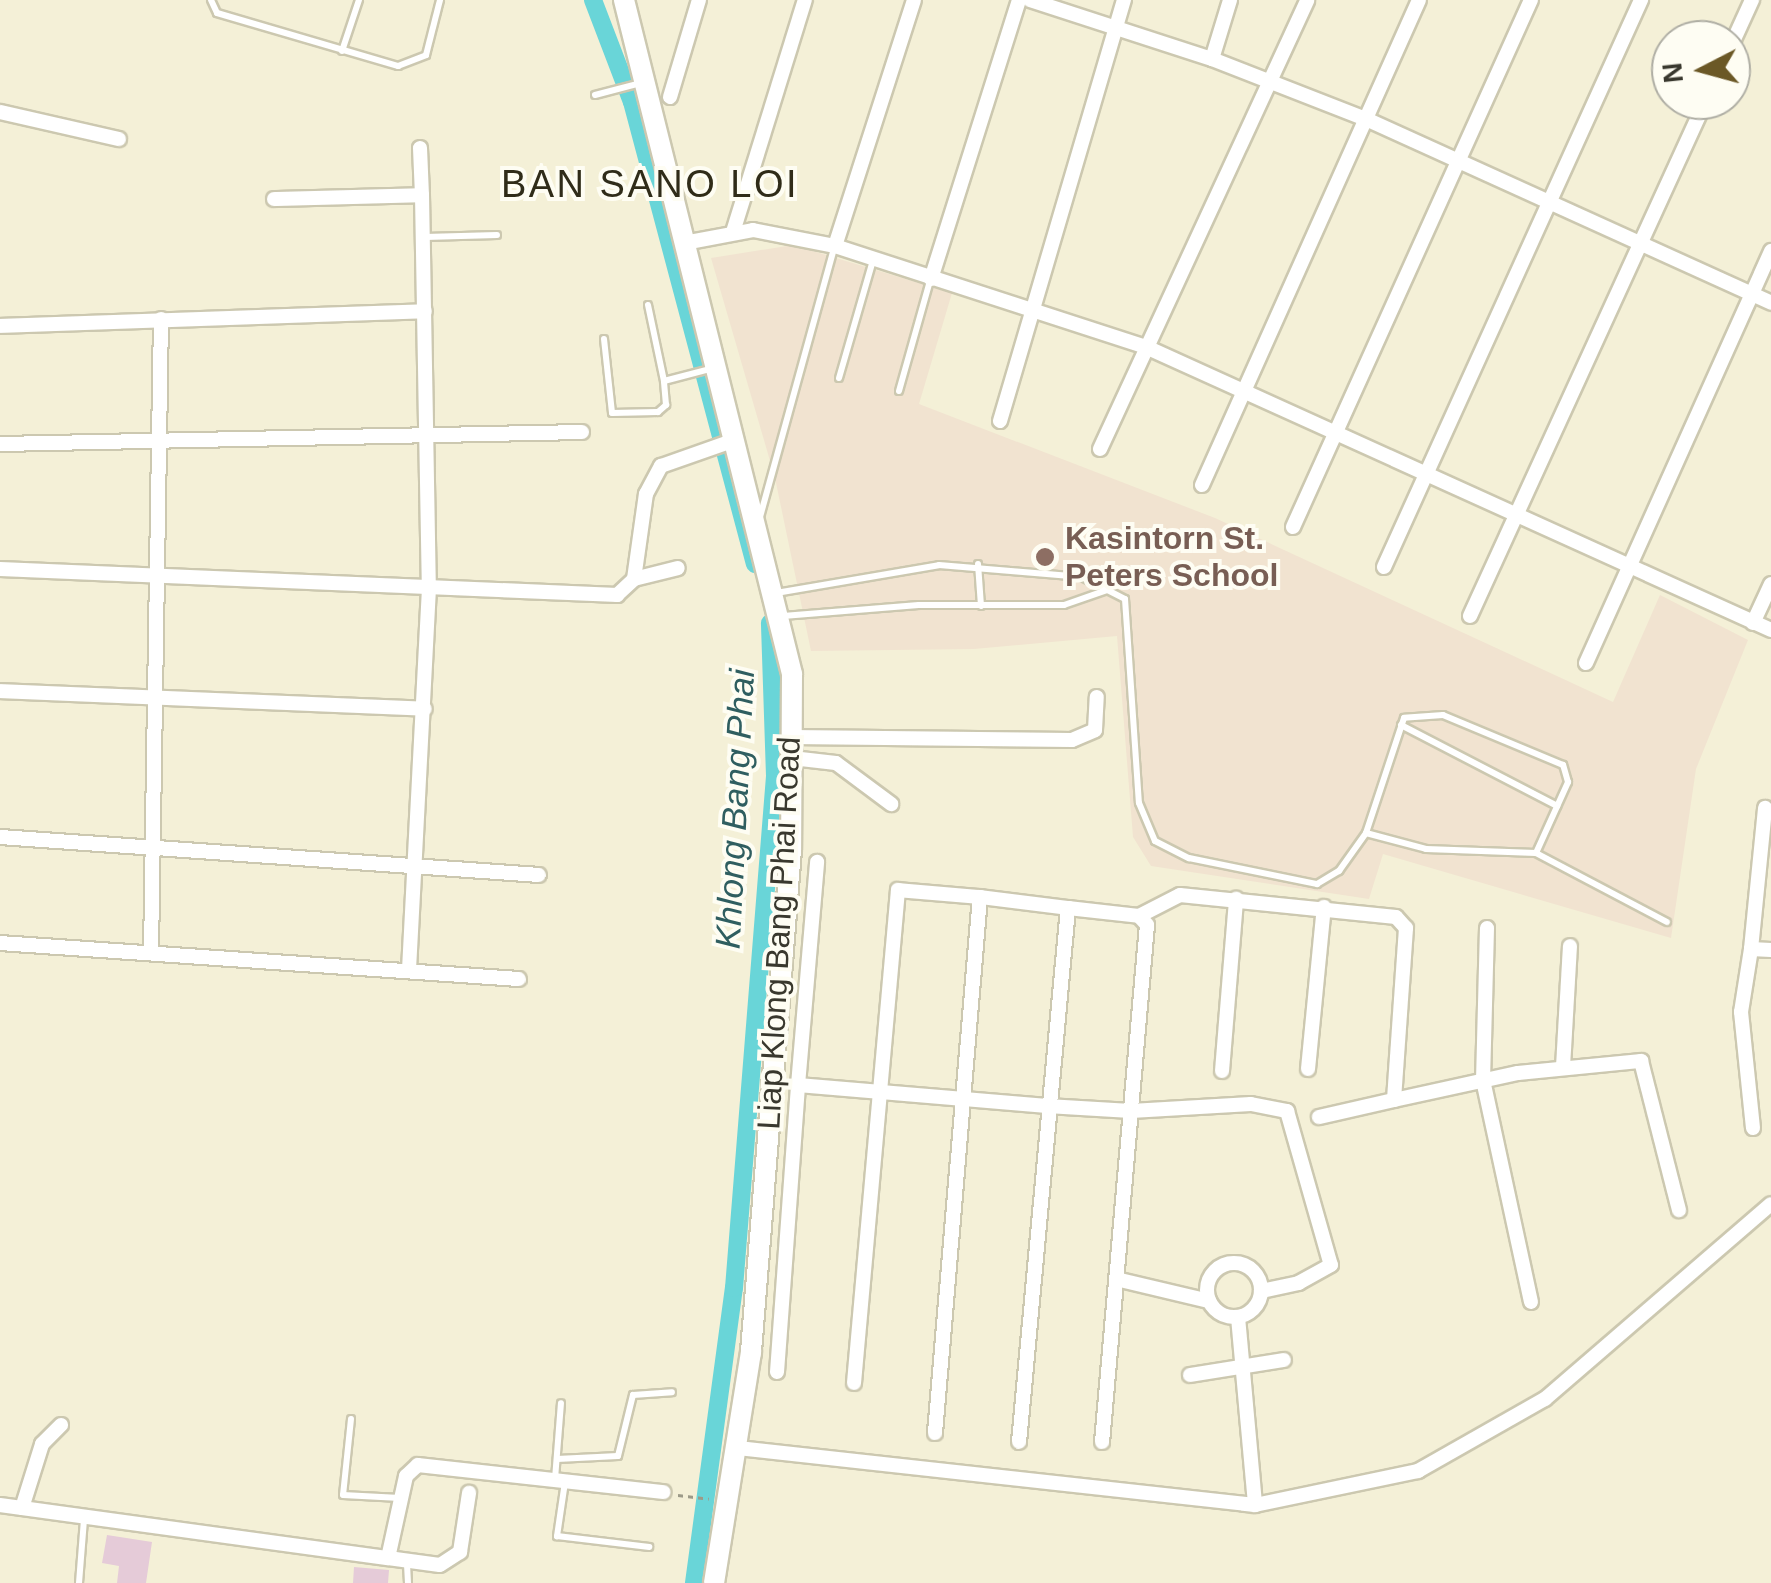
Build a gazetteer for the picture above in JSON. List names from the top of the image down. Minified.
{"streets":{"street":["Liap Klong Bang Phai Road"]},"districts":["BAN SANO LOI"],"water":["Khlong Bang Phai"],"places":["Kasintorn St. Peters School"],"north":"left"}
